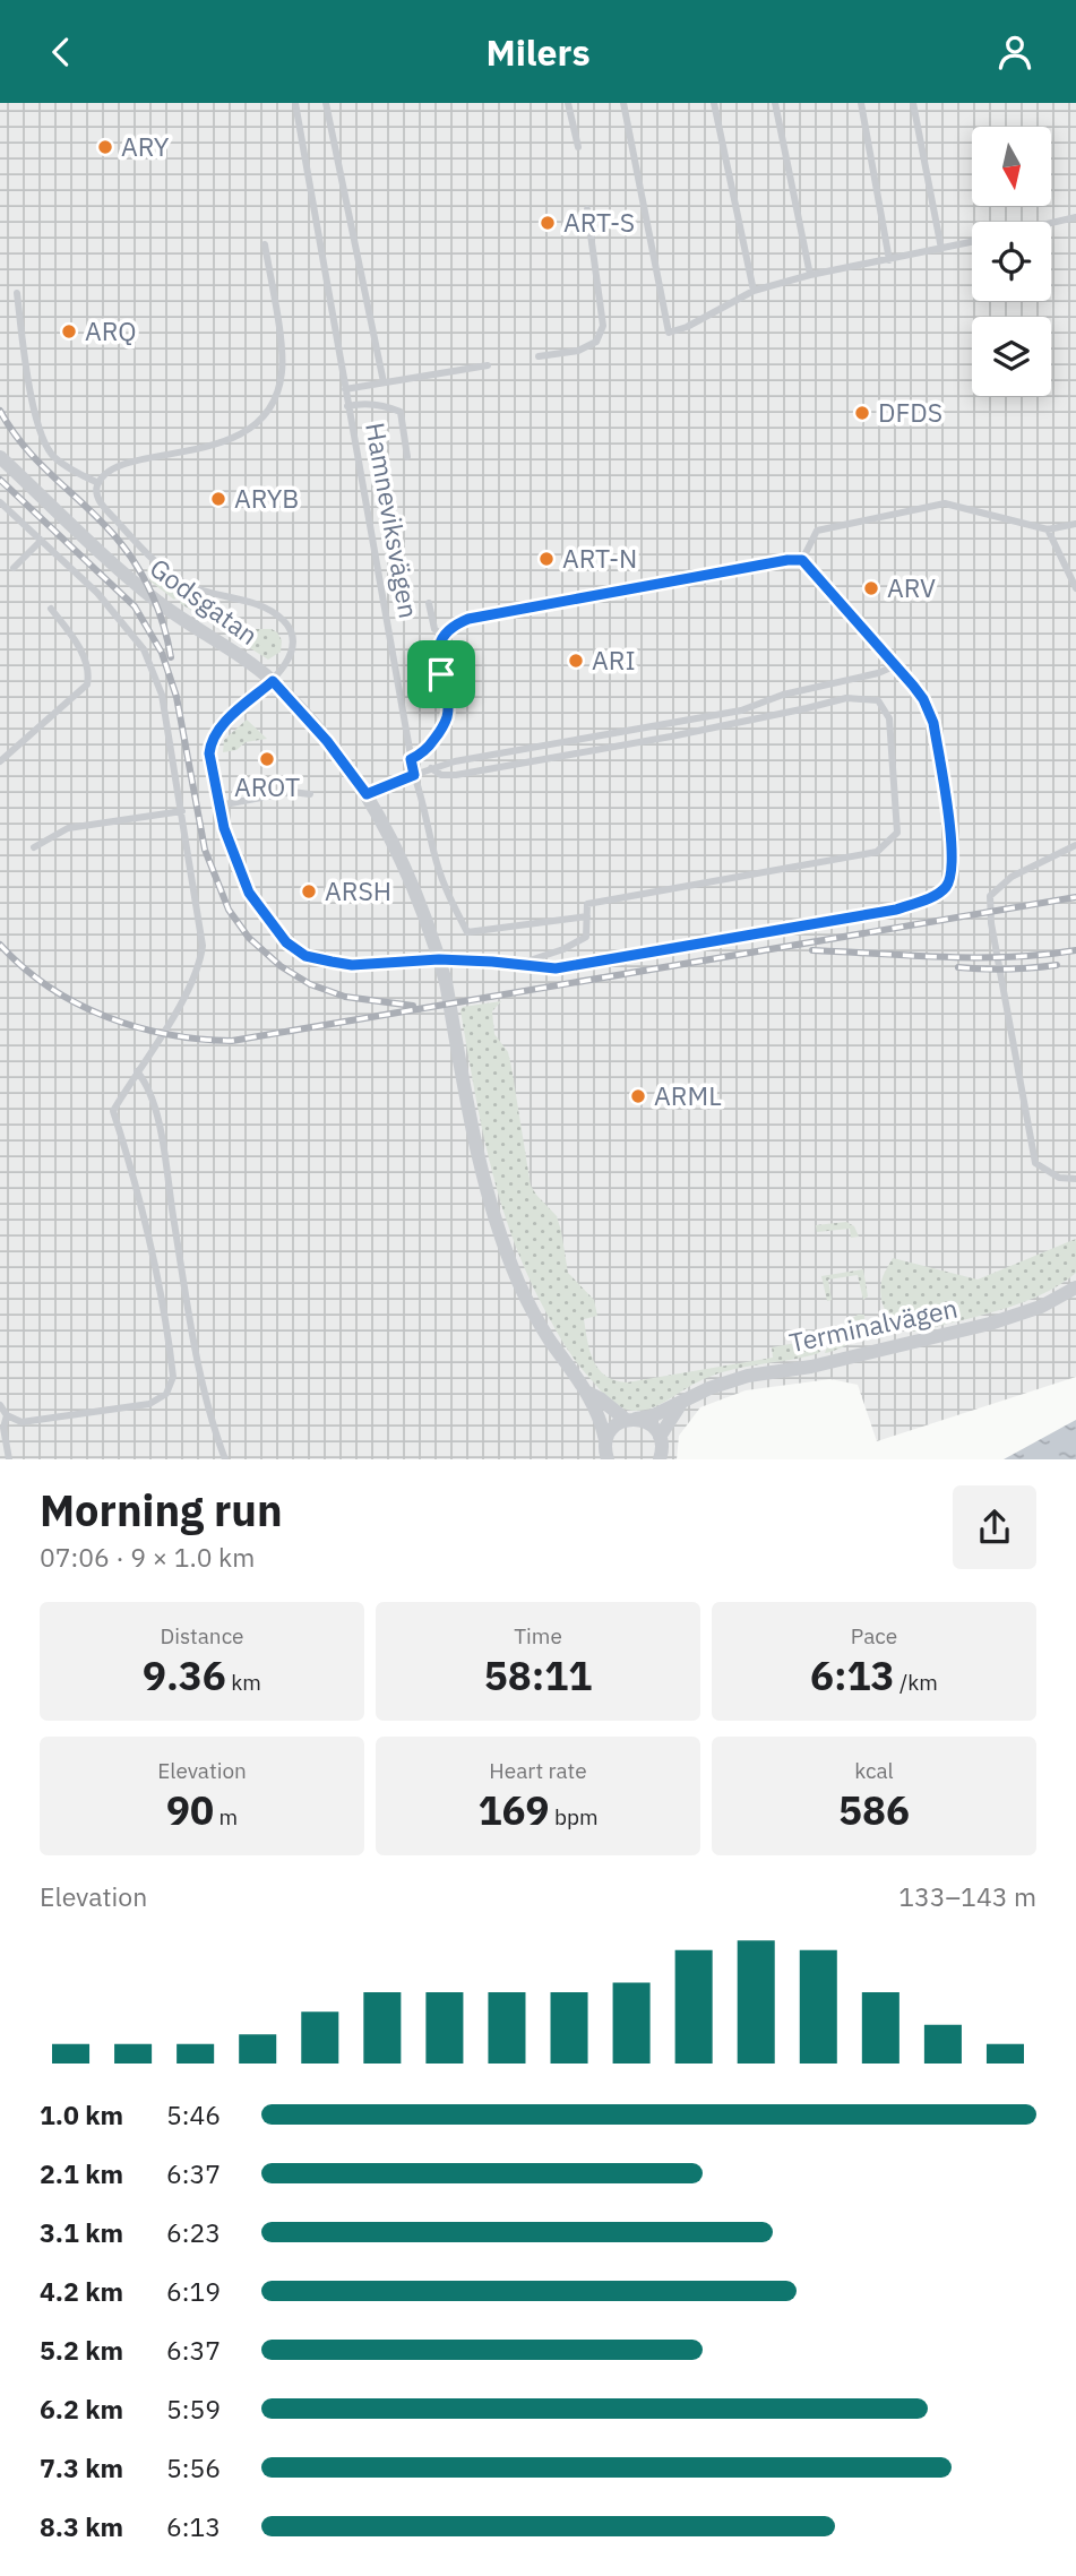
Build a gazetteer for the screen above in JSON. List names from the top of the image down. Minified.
{"streets":{"street":["Godsgatan","Terminalvägen"],"lane":["Hamneviksvägen"]},"places":["ARY","ART-S","ARQ","DFDS","ARYB","ART-N","ARV","ARI","AROT","ARSH","ARML"],"north":"bottom","page":{"header":"Milers","heading":["Morning run","07:06 · 9 × 1.0 km"],"stats":[["Distance","9.36 km"],["Time","58:11"],["Pace","6:13 /km"],["Elevation","90 m"],["Heart rate","169 bpm"],["kcal","586"]],"chart":["Elevation","133–143 m"],"list":[{"name":"1.0 km","note":"5:46"},{"name":"2.1 km","note":"6:37"},{"name":"3.1 km","note":"6:23"},{"name":"4.2 km","note":"6:19"},{"name":"5.2 km","note":"6:37"},{"name":"6.2 km","note":"5:59"},{"name":"7.3 km","note":"5:56"},{"name":"8.3 km","note":"6:13"}]}}
